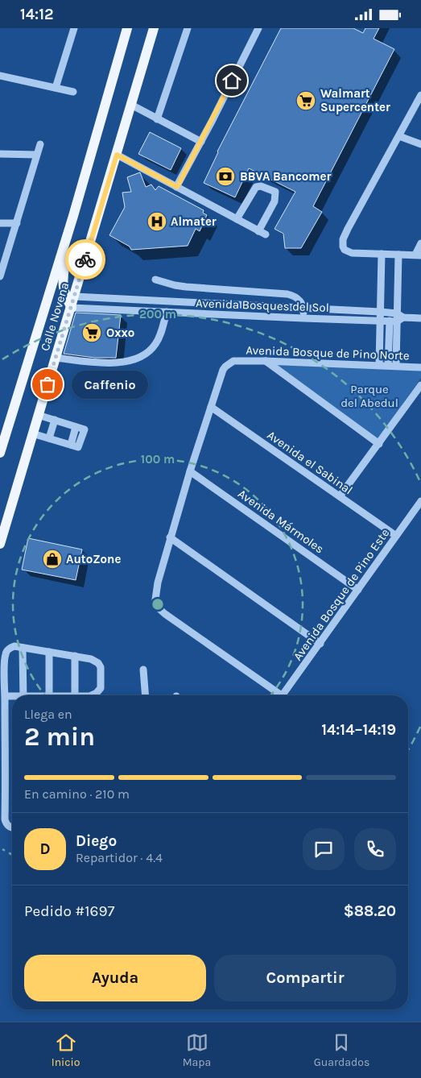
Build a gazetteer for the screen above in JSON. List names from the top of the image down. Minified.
{"streets":{"main road":["Calle Novena"],"street":["Avenida Bosques del Sol","Avenida Bosque de Pino Norte","Avenida el Sabinal","Avenida Mármoles","Avenida Bosque de Pino Este"]},"crossings":[["Avenida Bosques del Sol","Calle Novena"],["Avenida Bosque de Pino Norte","Avenida el Sabinal"],["Avenida el Sabinal","Avenida Bosque de Pino Este"],["Avenida Mármoles","Avenida Bosque de Pino Este"]],"parks":["Parque del Abedul"],"places":{"supermarket":["Walmart Supercenter","Oxxo"],"bank":["BBVA Bancomer"],"hospital":["Almater"],"other":["Caffenio"],"shop":["AutoZone"]},"page":{"status":"14:12","bubble":"Caffenio","heading":["2 min","Llega en","14:14–14:19"],"panel":["Diego","Repartidor · 4.4","Pedido #1697","$88.20"],"bar":"En camino · 210 m","round":"D","buttons":["Ayuda","Compartir"],"tabs":["Inicio","Mapa","Guardados"]},"rings":["200 m","100 m"]}
